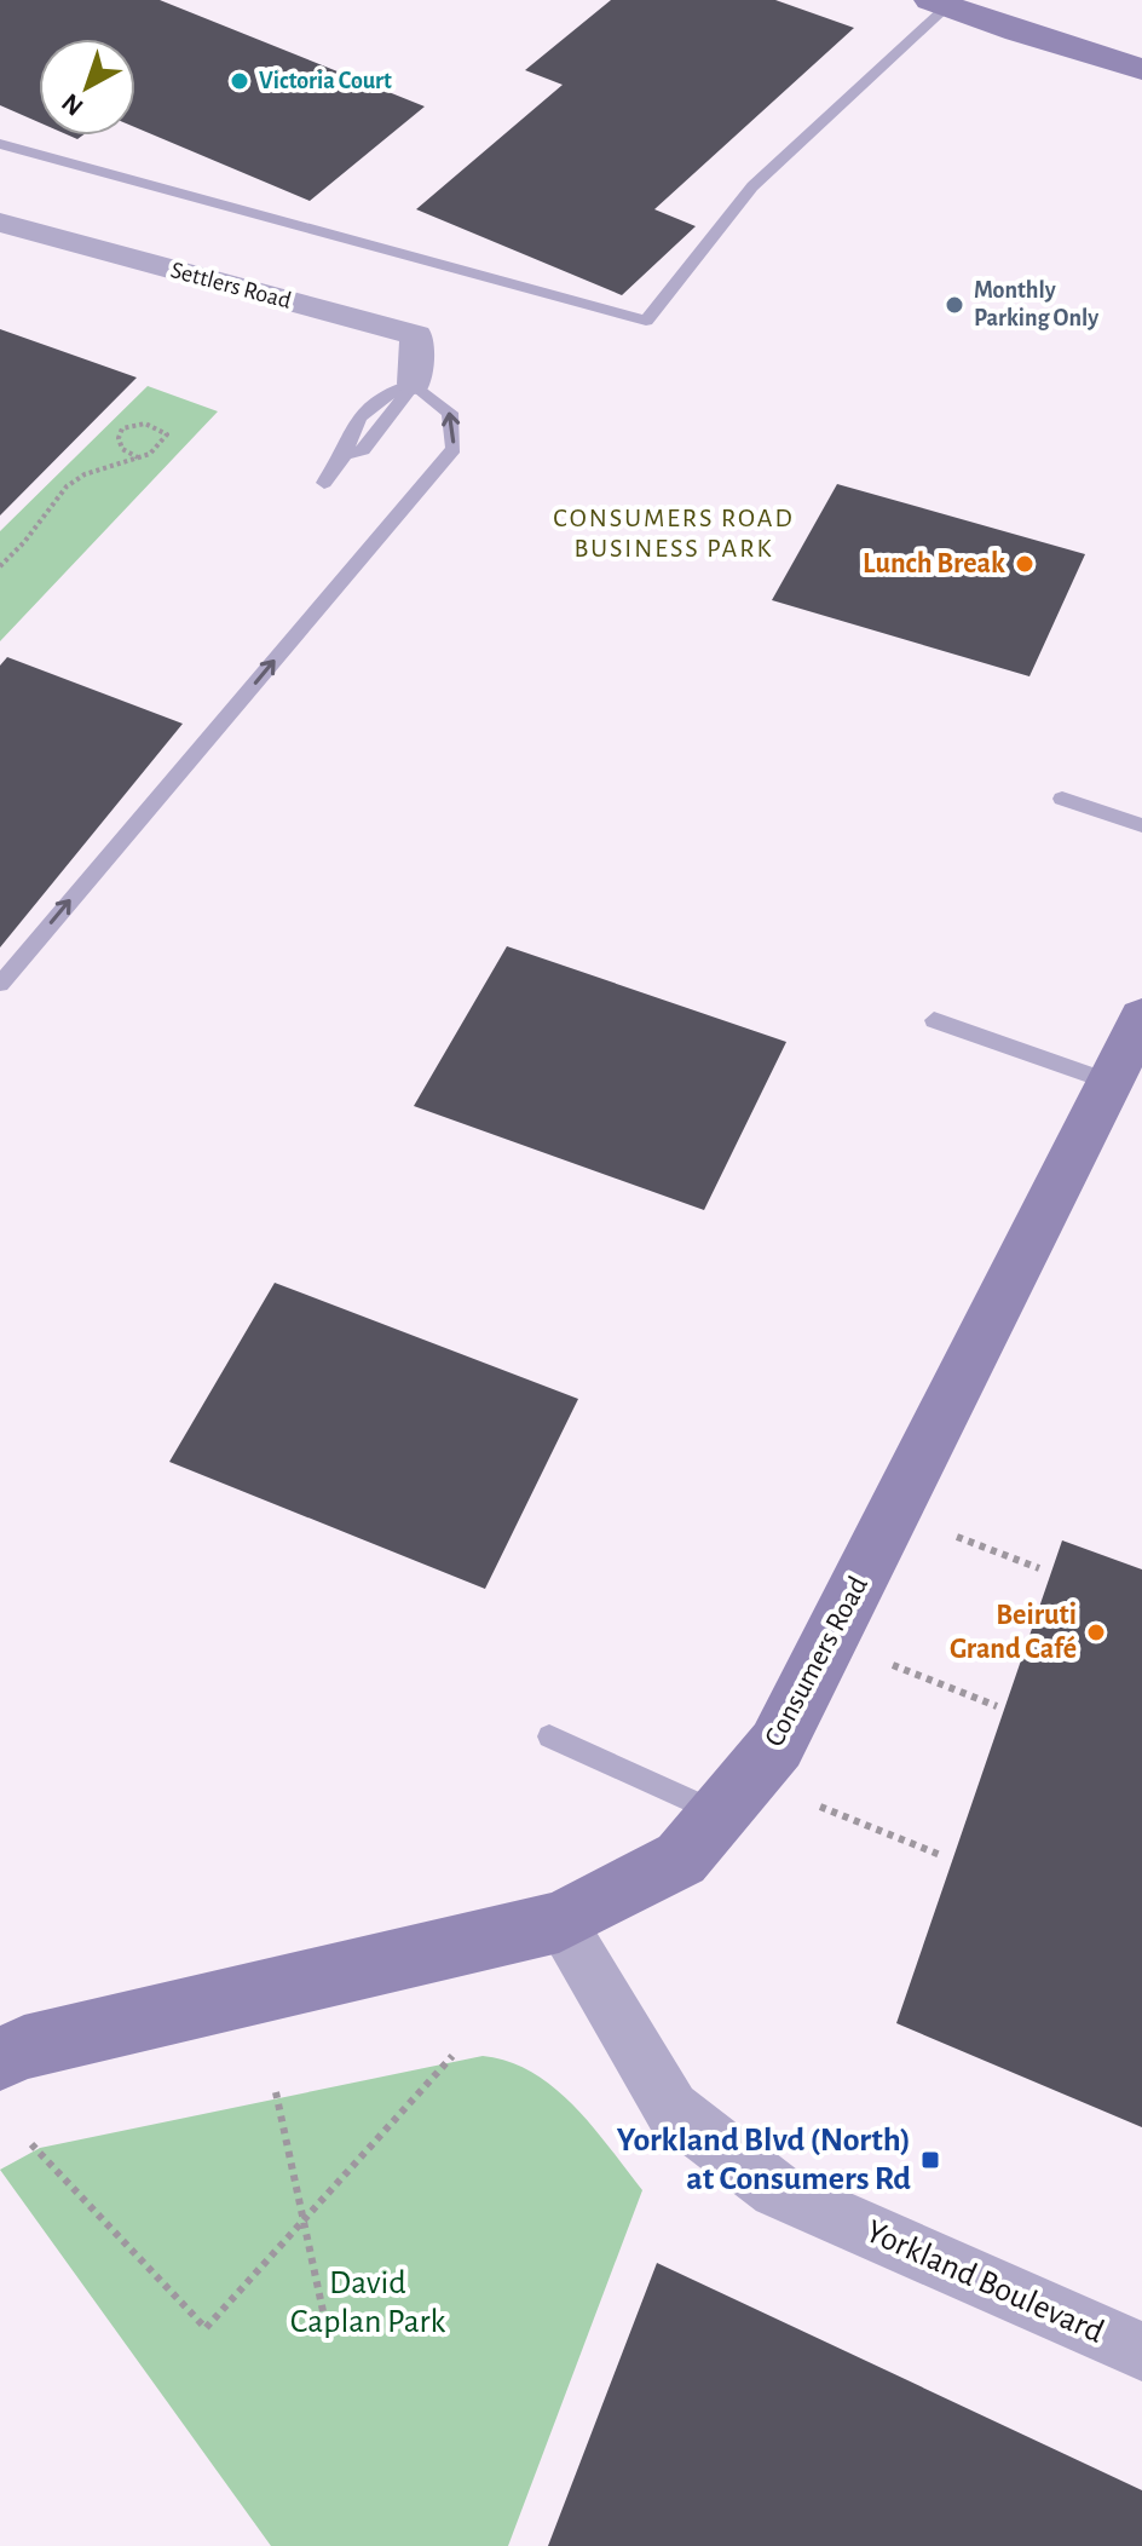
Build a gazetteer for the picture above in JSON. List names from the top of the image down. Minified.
{"streets":{"street":["Settlers Road","Consumers Road","Yorkland Boulevard"]},"crossings":[["Consumers Road","Yorkland Boulevard"]],"districts":["CONSUMERS ROAD BUSINESS PARK"],"parks":["David Caplan Park"],"places":{"other":["Victoria Court","Monthly Parking Only","Lunch Break","Beiruti Grand Café"],"transit":["Yorkland Blvd (North) at Consumers Rd"]},"north":"bottom left"}
